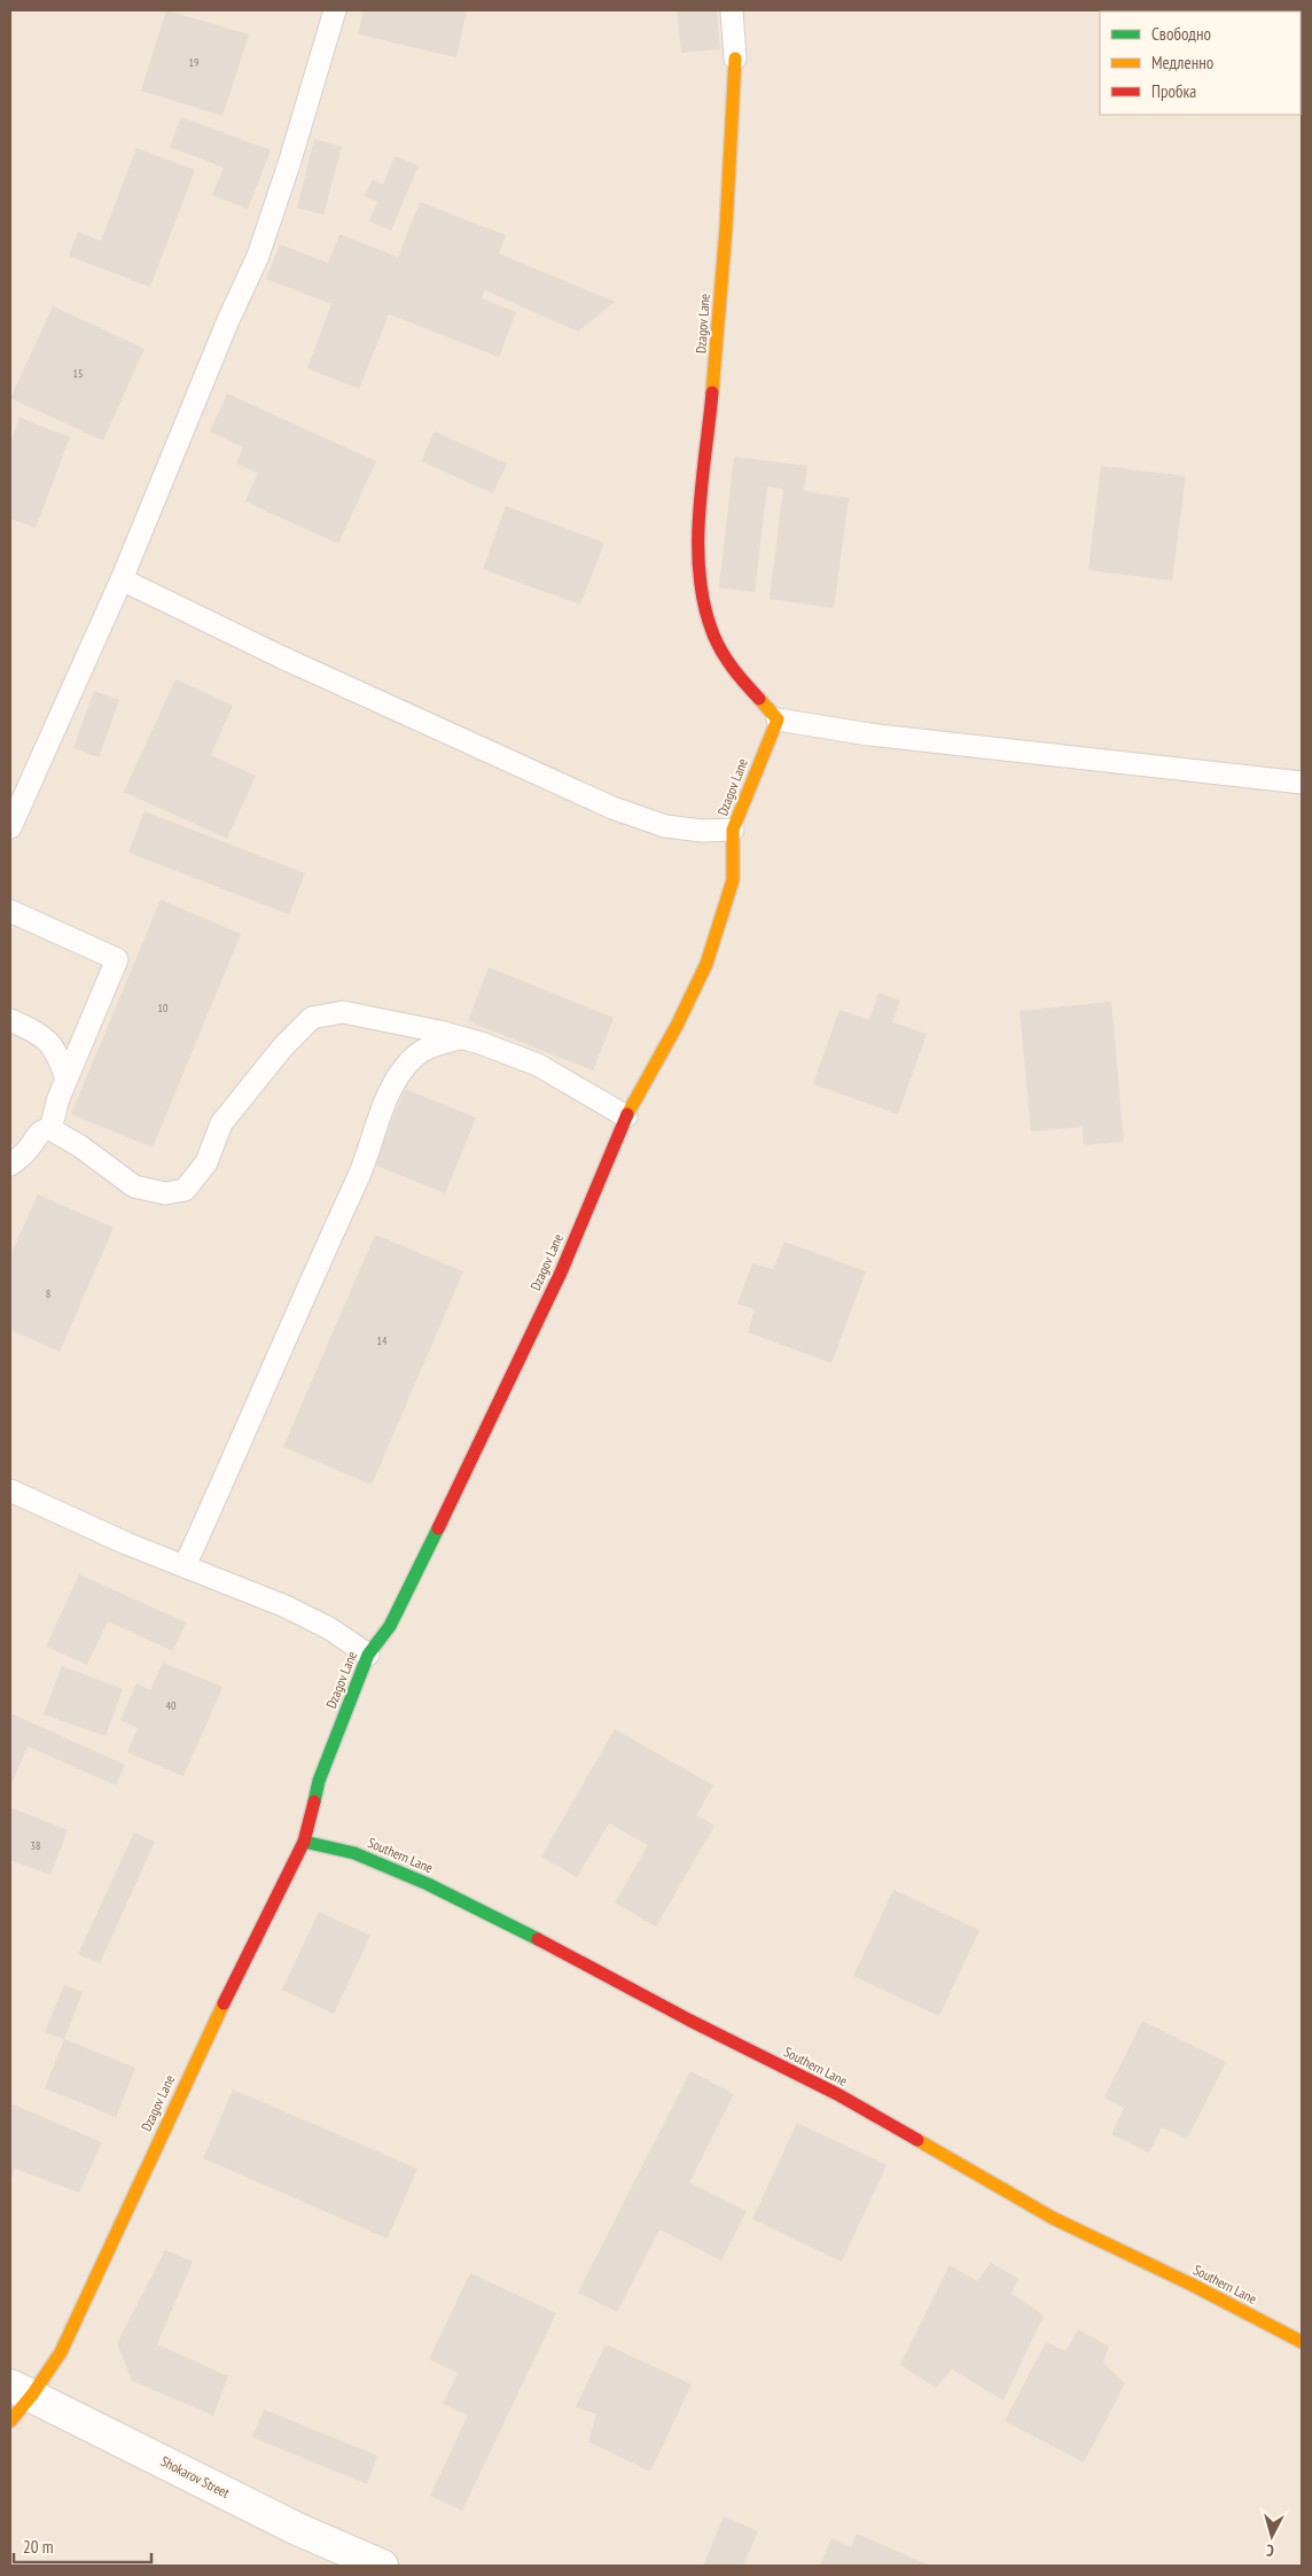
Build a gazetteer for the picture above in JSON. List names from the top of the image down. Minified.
{"streets":{"street":["Dzagov Lane","Southern Lane","Shokarov Street"]},"crossings":[["Dzagov Lane","Southern Lane"],["Dzagov Lane","Shokarov Street"]],"house_numbers":["19","15","10","8","14","40","38"],"legend":["Свободно","Медленно","Пробка"],"scale_bar":"20 m","north":"bottom"}
